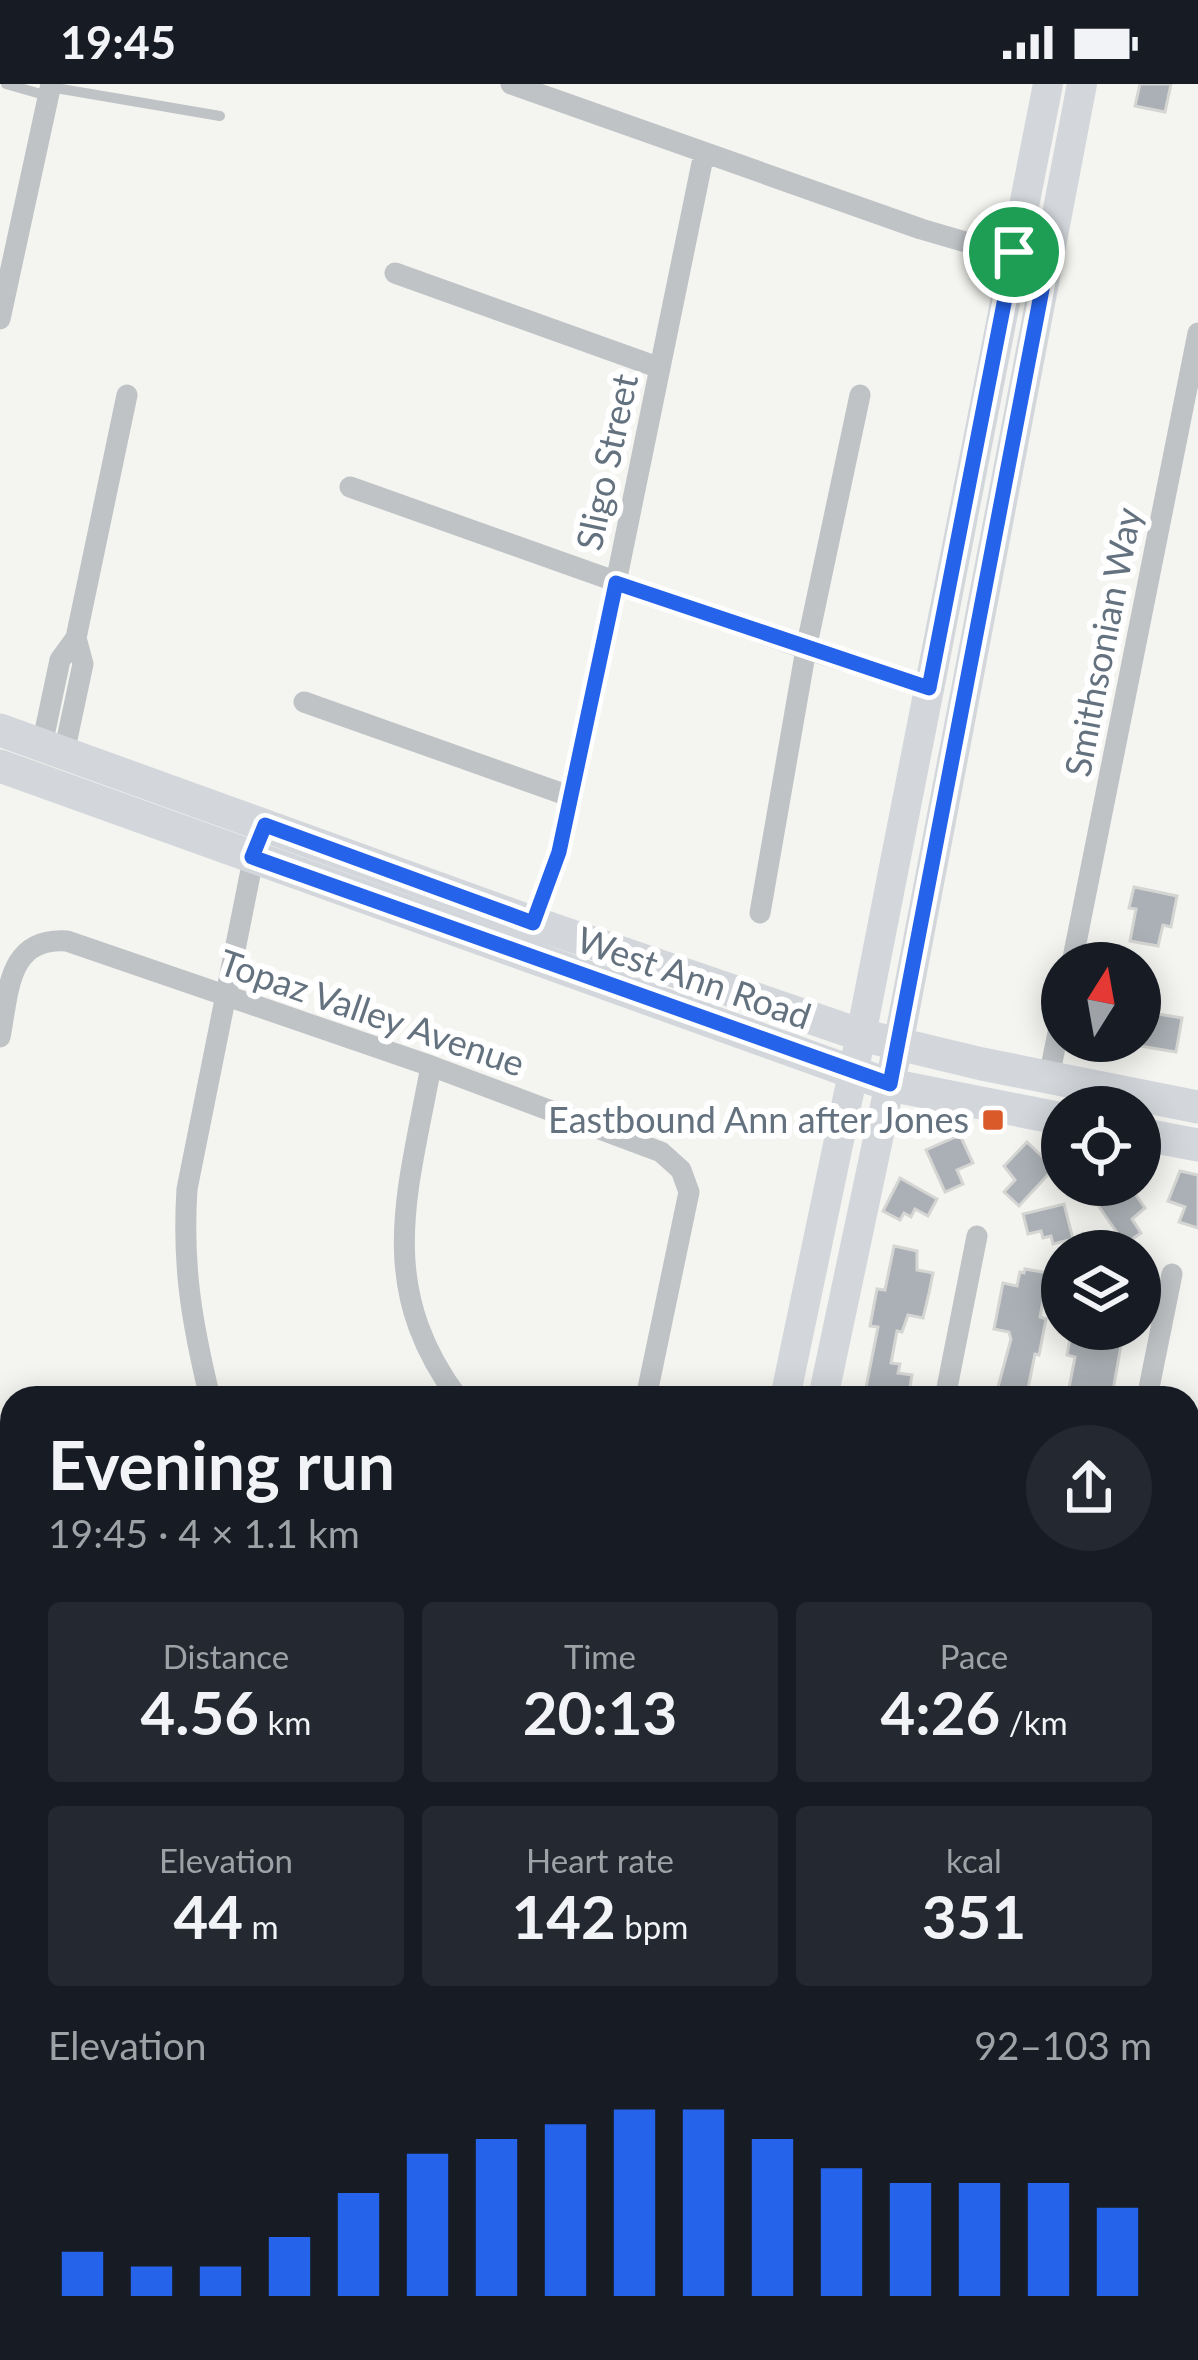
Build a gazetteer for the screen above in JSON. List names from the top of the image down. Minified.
{"streets":{"main road":["West Ann Road"],"street":["Sligo Street","Smithsonian Way","Topaz Valley Avenue"]},"crossings":[["Sligo Street","West Ann Road"]],"places":{"transit":["Eastbound Ann after Jones"]},"north":"top","page":{"status":"19:45","heading":["Evening run","19:45 · 4 × 1.1 km"],"stats":[["Distance","4.56 km"],["Time","20:13"],["Pace","4:26 /km"],["Elevation","44 m"],["Heart rate","142 bpm"],["kcal","351"]],"chart":["Elevation","92–103 m"]}}
